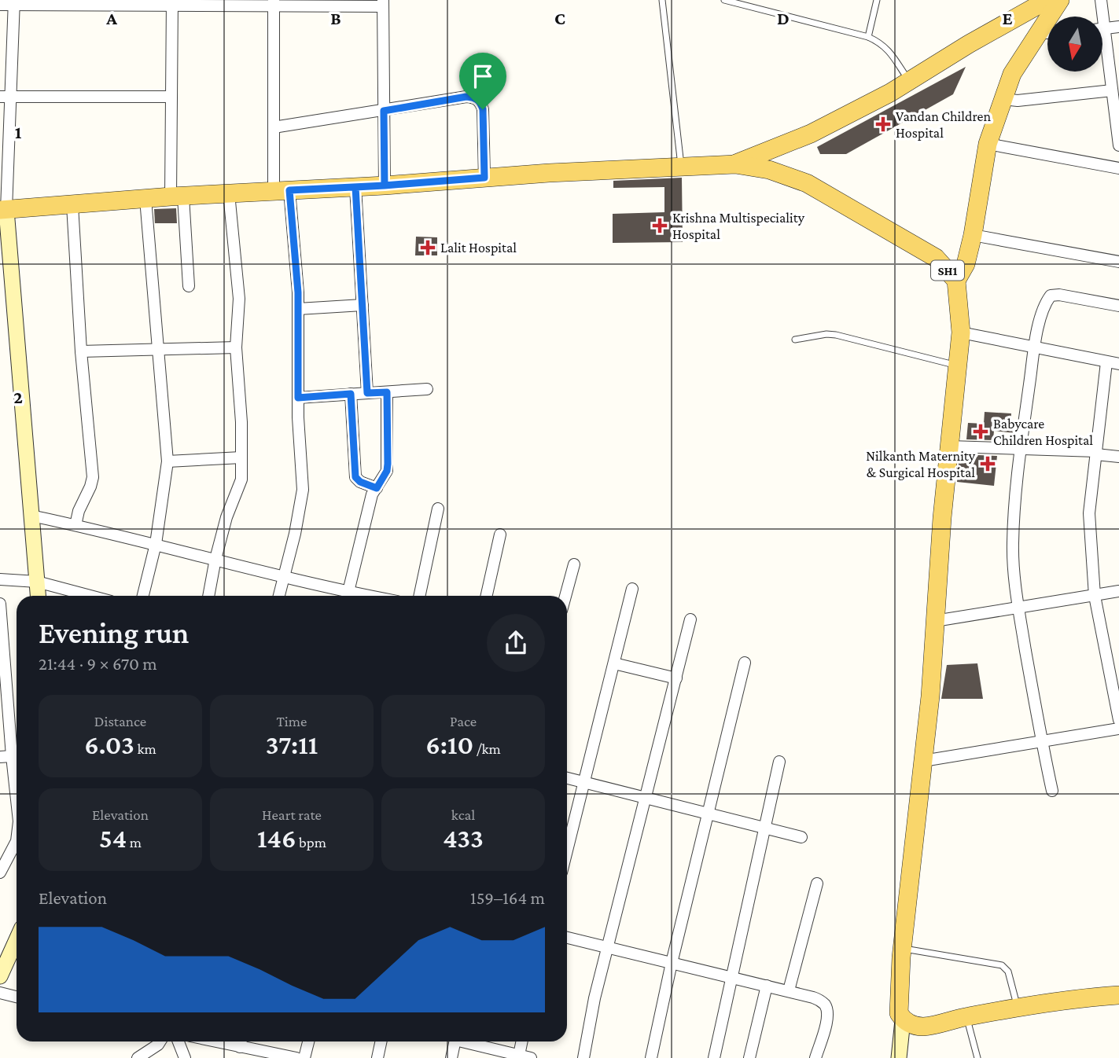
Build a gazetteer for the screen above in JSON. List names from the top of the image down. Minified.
{"streets":{"main road":["SH1"]},"places":{"health":["Vandan Children Hospital","Krishna Multispeciality Hospital","Lalit Hospital","Babycare Children Hospital","Nilkanth Maternity & Surgical Hospital"]},"north":"bottom","page":{"heading":["Evening run","21:44 · 9 × 670 m"],"stats":[["Distance","6.03 km"],["Time","37:11"],["Pace","6:10 /km"],["Elevation","54 m"],["Heart rate","146 bpm"],["kcal","433"]],"chart":["Elevation","159–164 m"]},"grid":{"columns":["A","B","C","D","E"],"rows":["1","2"]}}
